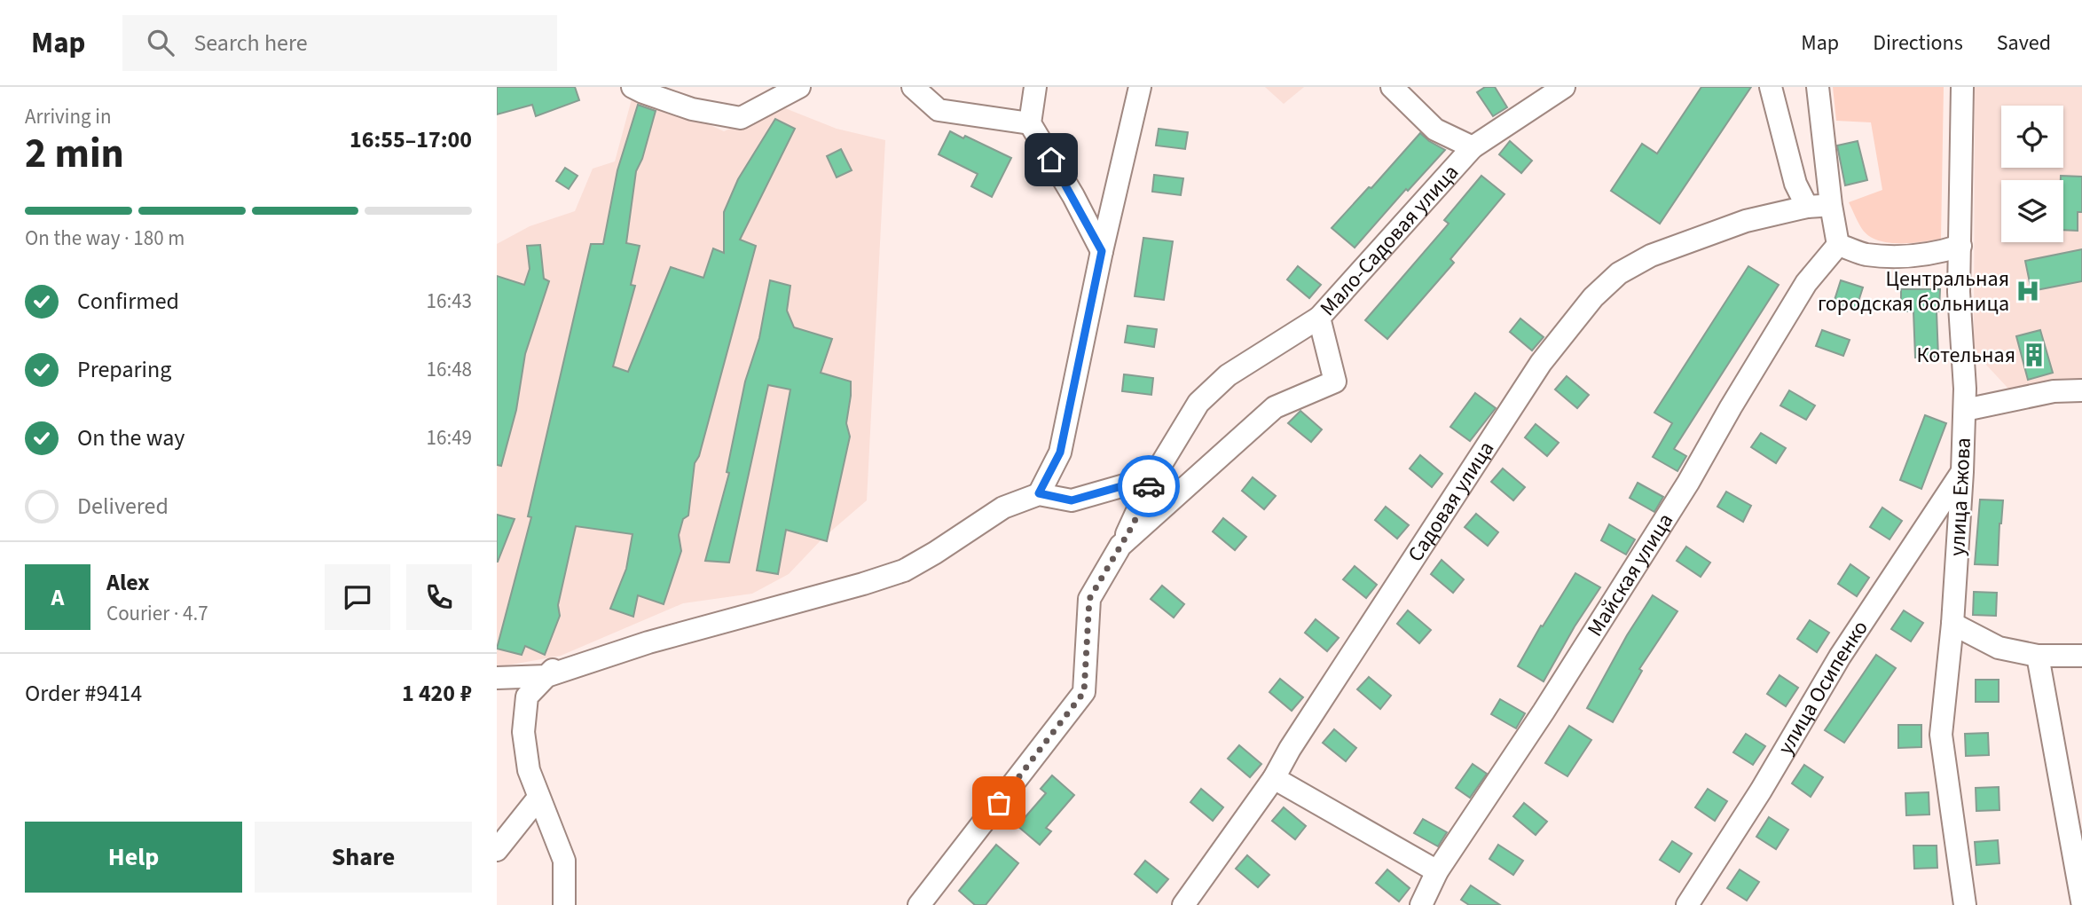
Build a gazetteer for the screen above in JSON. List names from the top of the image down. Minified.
{"streets":{"street":["Мало-Садовая улица","улица Ежова","Садовая улица","Майская улица","улица Осипенко"]},"crossings":[["улица Ежова","улица Осипенко"]],"places":{"hospital":["Центральная городская больница"],"building":["Котельная"]},"page":{"header":"Map","search":"Search here","nav":["Map","Directions","Saved"],"heading":["2 min","Arriving in","16:55–17:00"],"panel":["Alex","Courier · 4.7","Order #9414","1 420 ₽"],"bar":"On the way · 180 m","list":[["Confirmed","16:43"],["Preparing","16:48"],["On the way","16:49"],"Delivered"],"round":"A","buttons":["Help","Share"]}}
